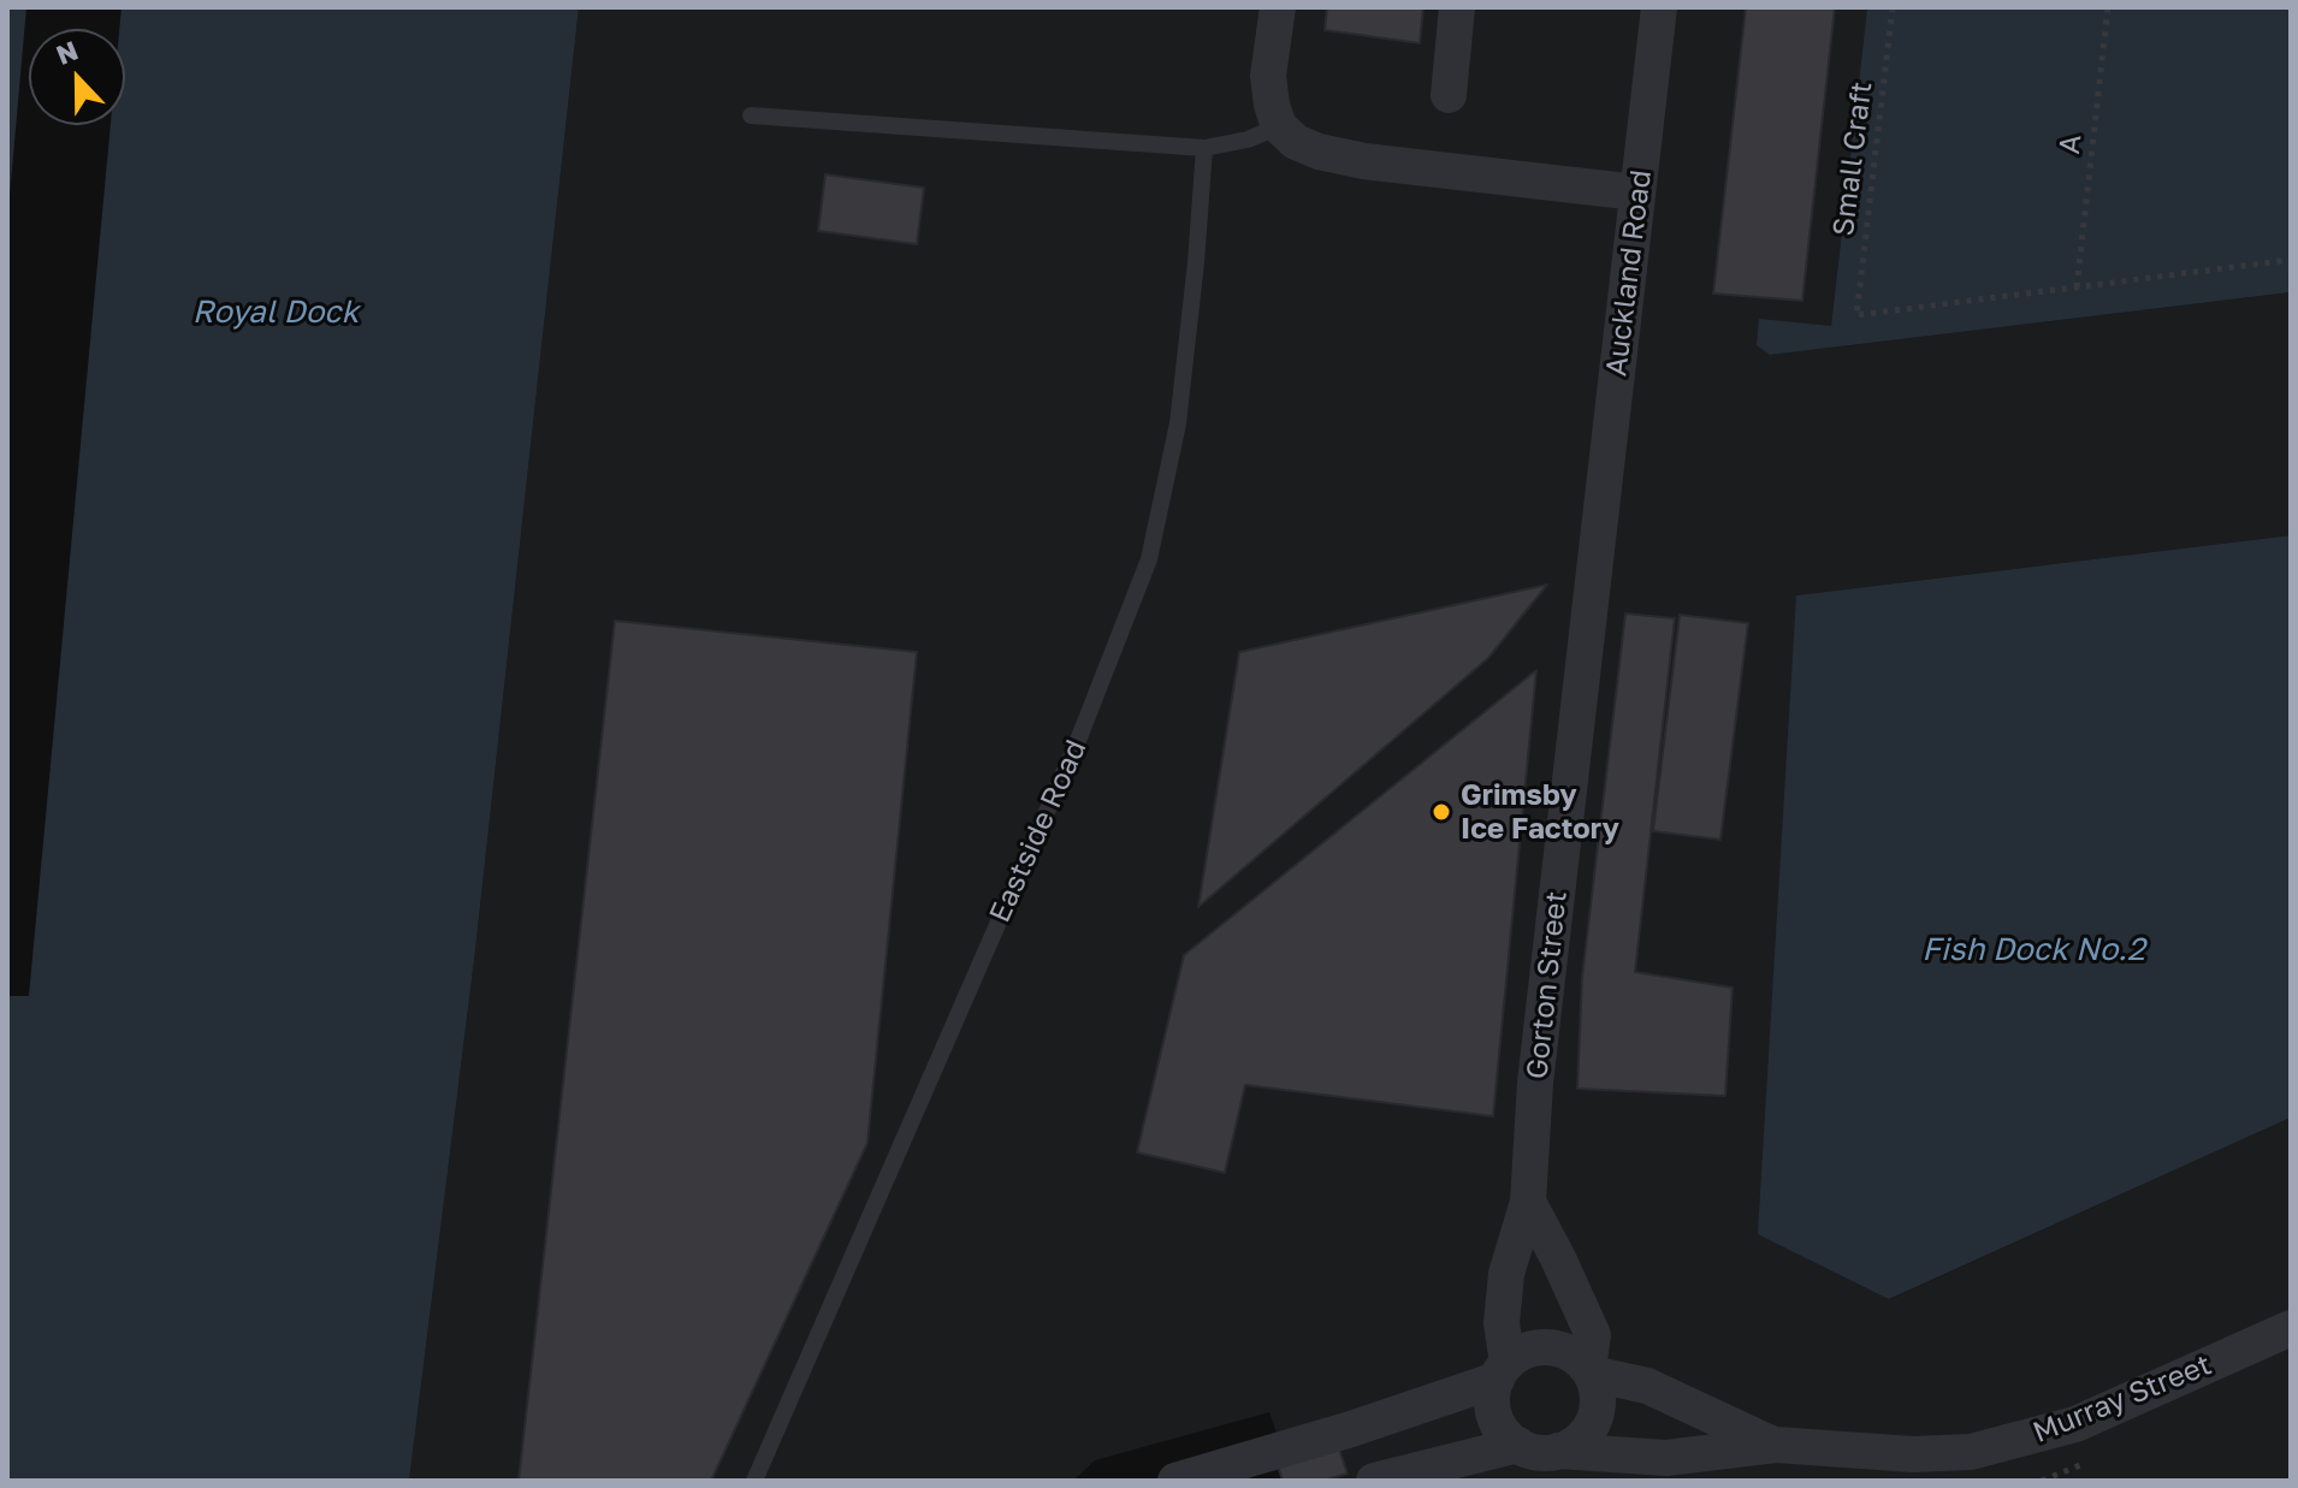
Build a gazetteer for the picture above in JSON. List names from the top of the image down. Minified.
{"streets":{"street":["Auckland Road","Gorton Street","Murray Street"],"lane":["Eastside Road"],"path":["A","Small Craft"]},"crossings":[["A","Small Craft"],["Auckland Road","Gorton Street"],["Gorton Street","Murray Street"]],"water":["Royal Dock","Fish Dock No.2"],"places":["Grimsby Ice Factory"],"north":"top"}
